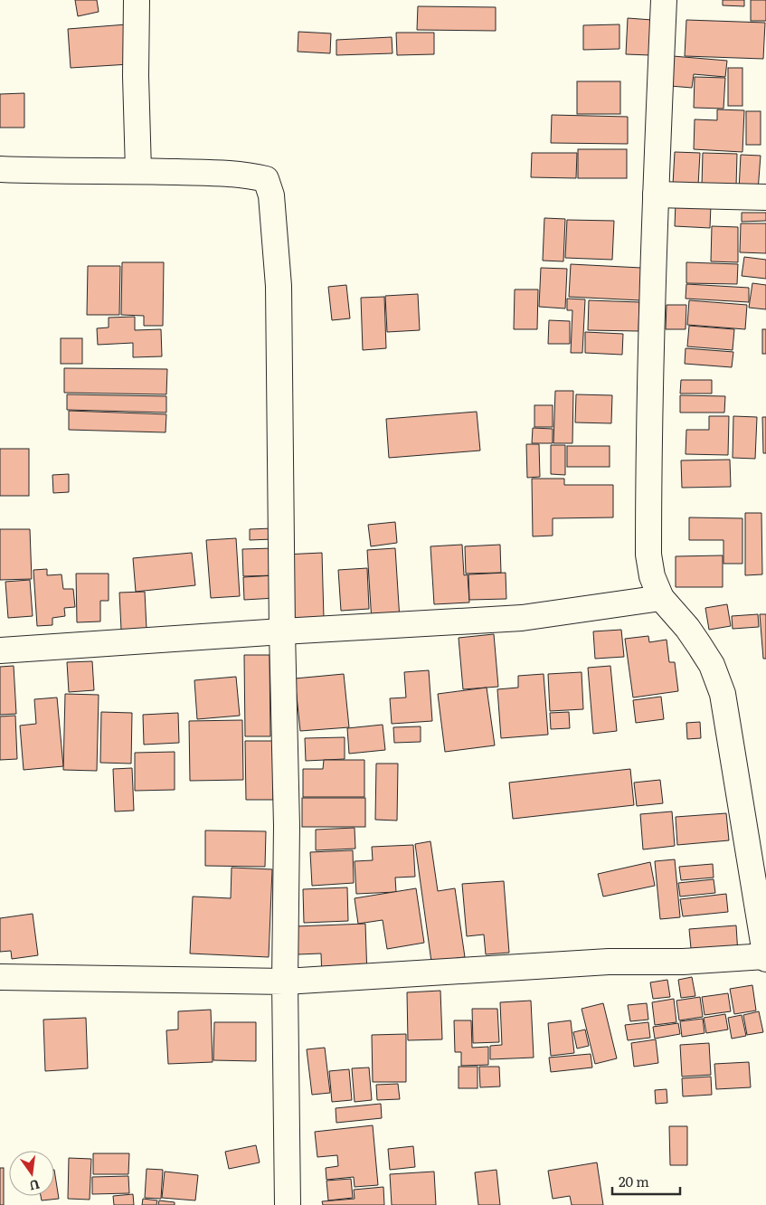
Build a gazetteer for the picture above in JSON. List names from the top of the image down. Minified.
{"scale_bar":"20 m","north":"bottom"}
